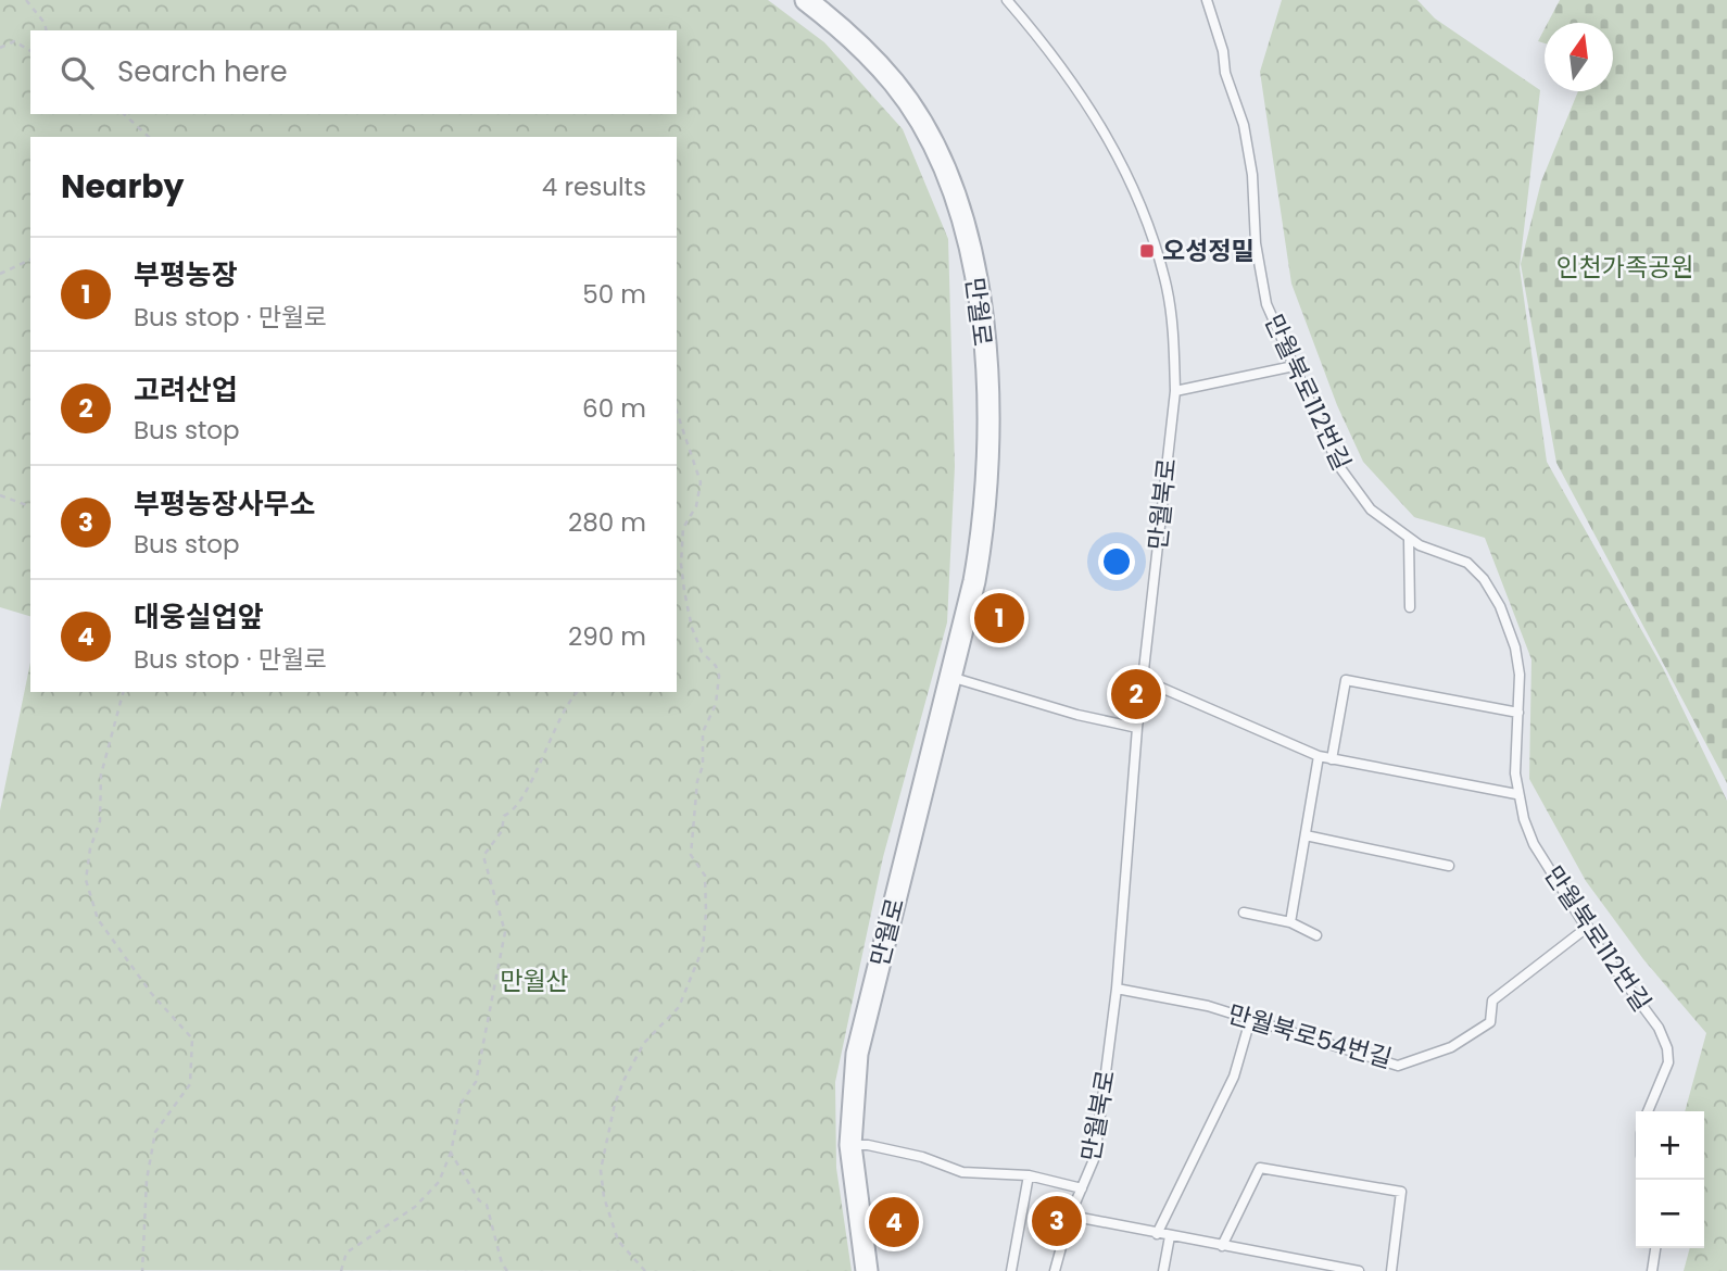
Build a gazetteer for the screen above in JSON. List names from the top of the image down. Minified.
{"streets":{"street":["만월로"],"lane":["만월북로112번길","만월북로","만월북로54번길"]},"crossings":[["만월북로112번길","만월북로54번길"],["만월북로","만월북로54번길"]],"parks":["인천가족공원","만월산"],"places":{"transit":["오성정밀"]},"north":"top","page":{"search":"Search here","heading":["Nearby","4 results"],"list":[{"mark":"1","name":"부평농장","note":"Bus stop · 만월로","value":"50 m"},{"mark":"2","name":"고려산업","note":"Bus stop","value":"60 m"},{"mark":"3","name":"부평농장사무소","note":"Bus stop","value":"280 m"},{"mark":"4","name":"대웅실업앞","note":"Bus stop · 만월로","value":"290 m"}],"pins":["1","2","3","4"],"map_buttons":["+","−"]}}
